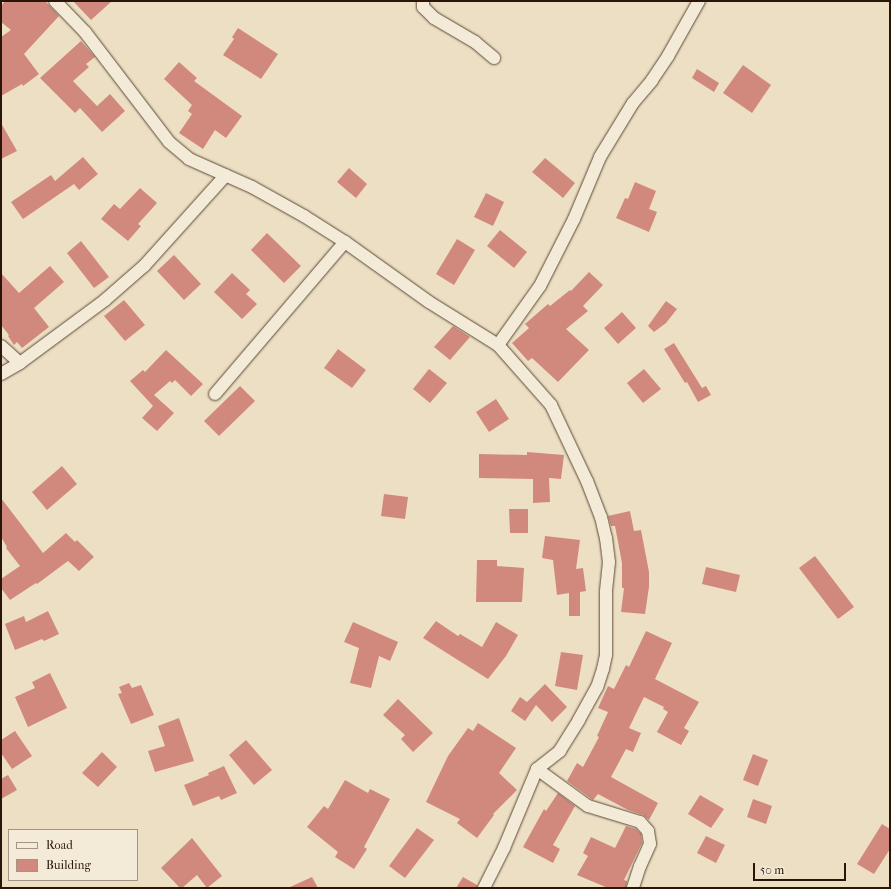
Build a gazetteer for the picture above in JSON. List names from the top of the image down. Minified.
{"legend":["Road","Building"],"scale_bar":"50 m"}
